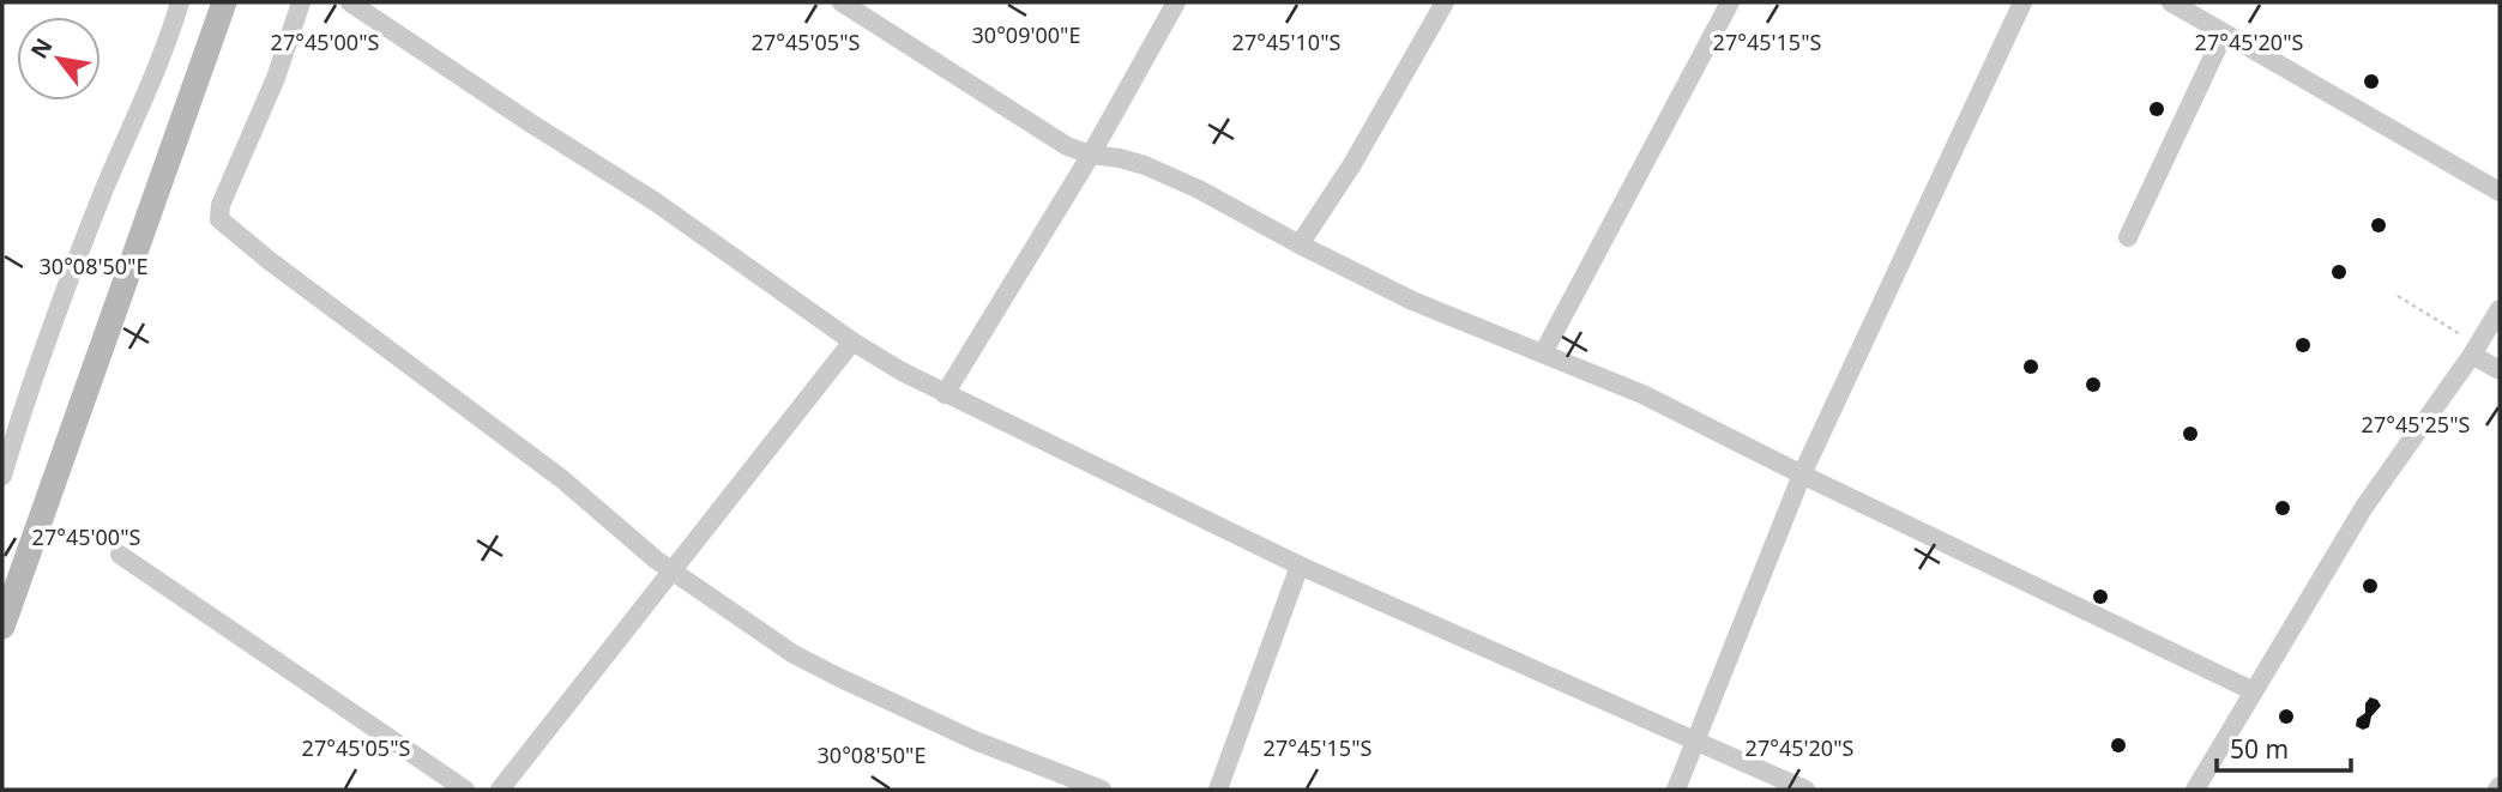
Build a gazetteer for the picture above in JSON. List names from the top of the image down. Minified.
{"scale_bar":"50 m","north":"top left","coordinates":["30°09'00\"E","27°45'00\"S","27°45'05\"S","27°45'10\"S","27°45'15\"S","27°45'20\"S","30°08'50\"E","27°45'25\"S"]}
